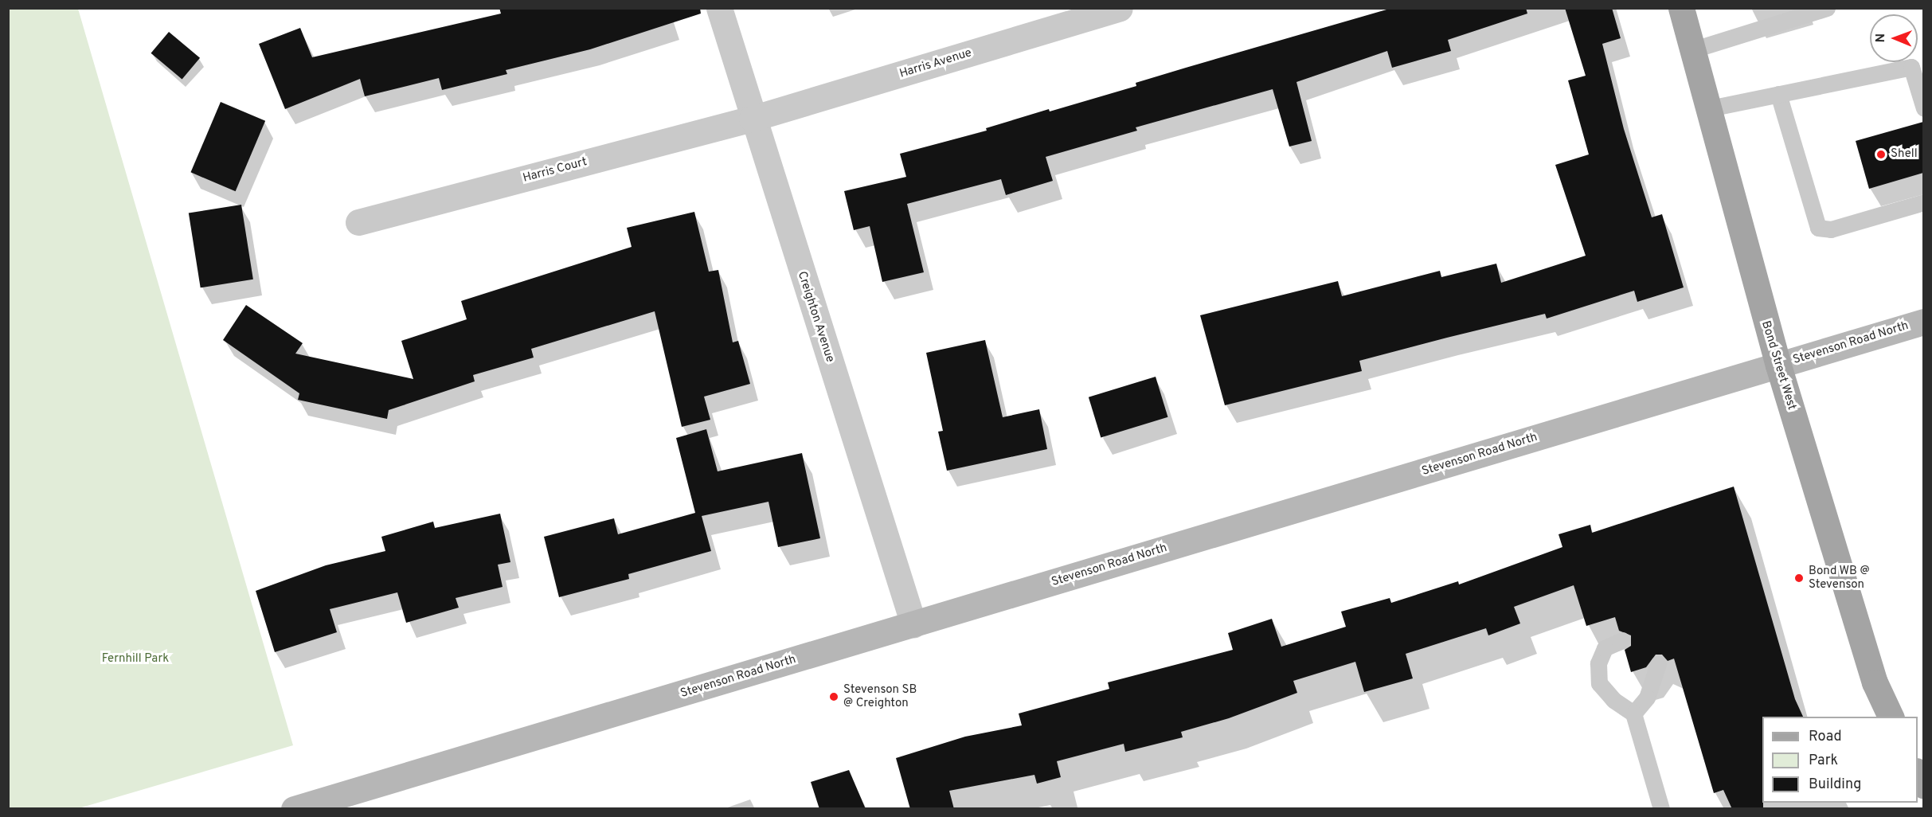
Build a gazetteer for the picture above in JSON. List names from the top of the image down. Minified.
{"streets":{"main road":["Stevenson Road North","Bond Street West"],"street":["Harris Avenue","Harris Court","Creighton Avenue"]},"crossings":[["Harris Avenue","Harris Court"],["Harris Avenue","Creighton Avenue"],["Harris Court","Creighton Avenue"],["Creighton Avenue","Stevenson Road North"],["Stevenson Road North","Bond Street West"]],"parks":["Fernhill Park"],"places":["Shell","Bond WB @ Stevenson","Stevenson SB @ Creighton"],"legend":["Road","Park","Building"],"north":"left"}
